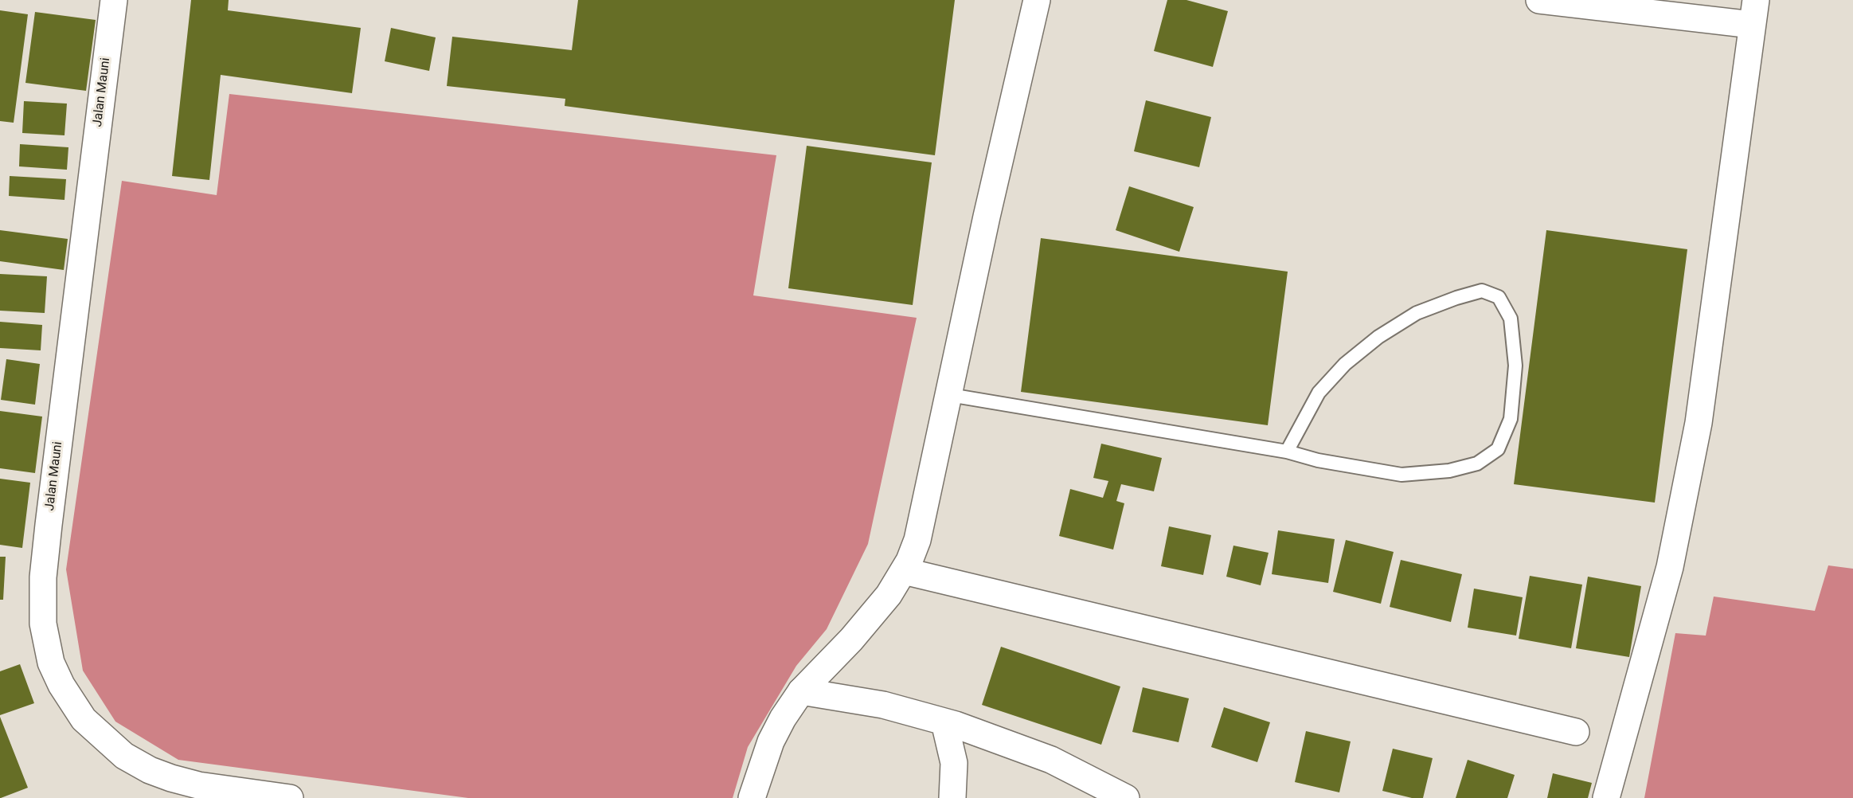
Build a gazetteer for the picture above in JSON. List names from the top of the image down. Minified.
{"streets":{"street":["Jalan Mauni"]}}
